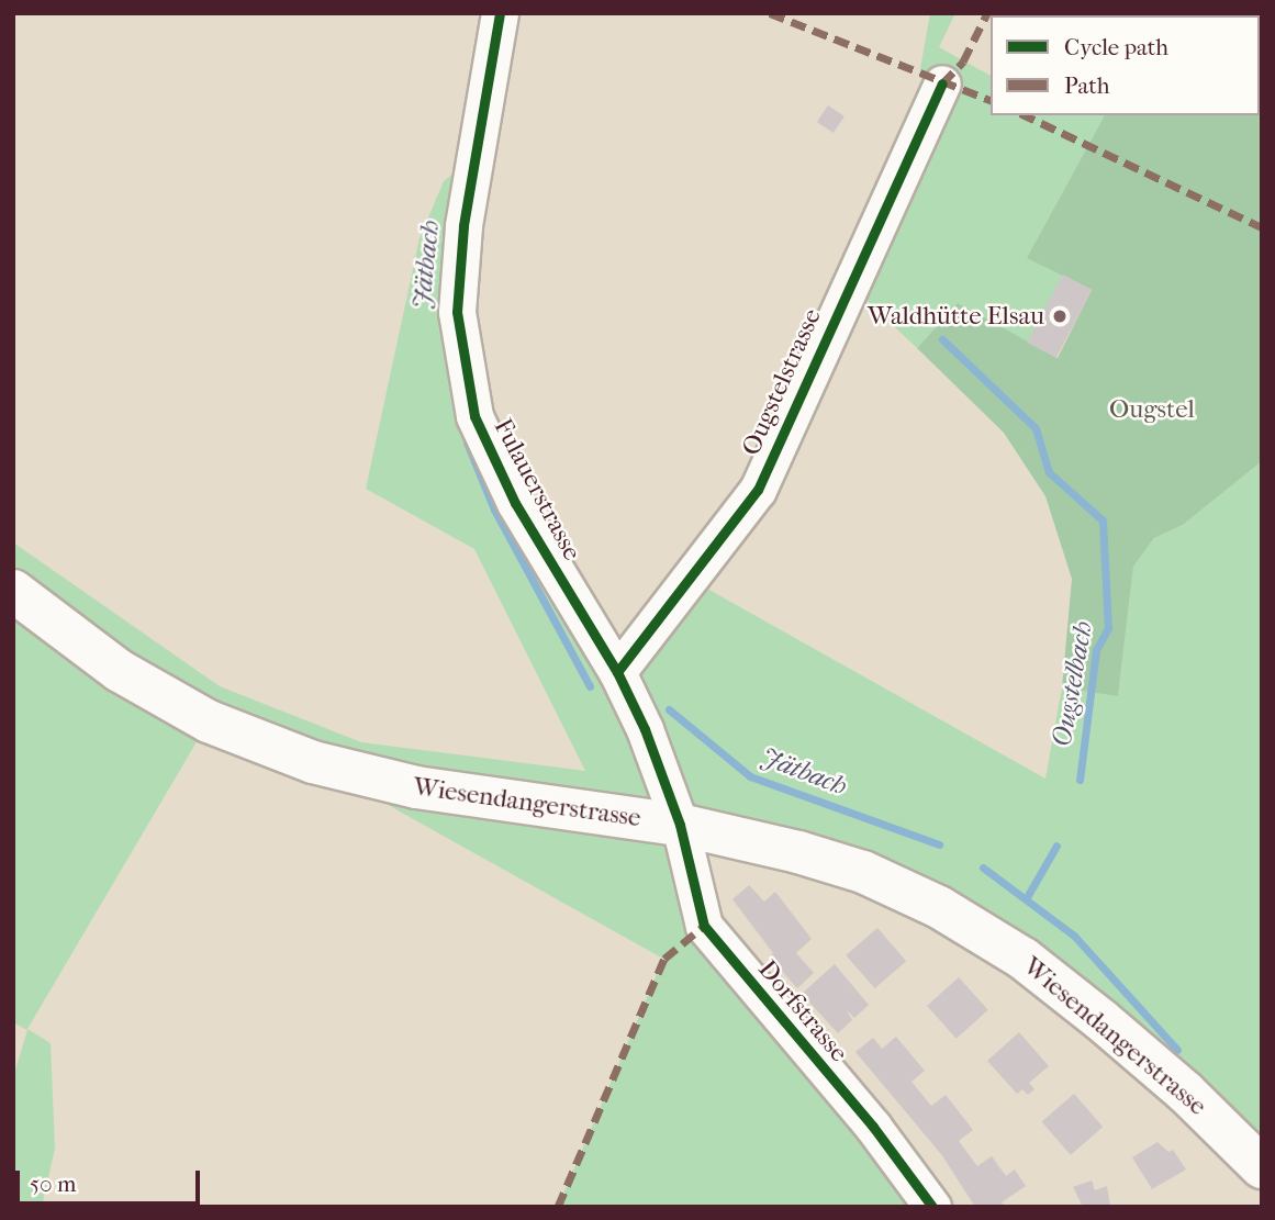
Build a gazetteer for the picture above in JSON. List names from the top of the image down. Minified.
{"streets":{"main road":["Wiesendangerstrasse"],"street":["Ougstelstrasse","Fulauerstrasse","Dorfstrasse"]},"crossings":[["Ougstelstrasse","Fulauerstrasse"],["Fulauerstrasse","Wiesendangerstrasse"],["Fulauerstrasse","Dorfstrasse"],["Wiesendangerstrasse","Dorfstrasse"]],"water":["Jätbach","Ougstelbach"],"parks":["Ougstel"],"places":["Waldhütte Elsau"],"legend":["Cycle path","Path"],"scale_bar":"50 m"}
